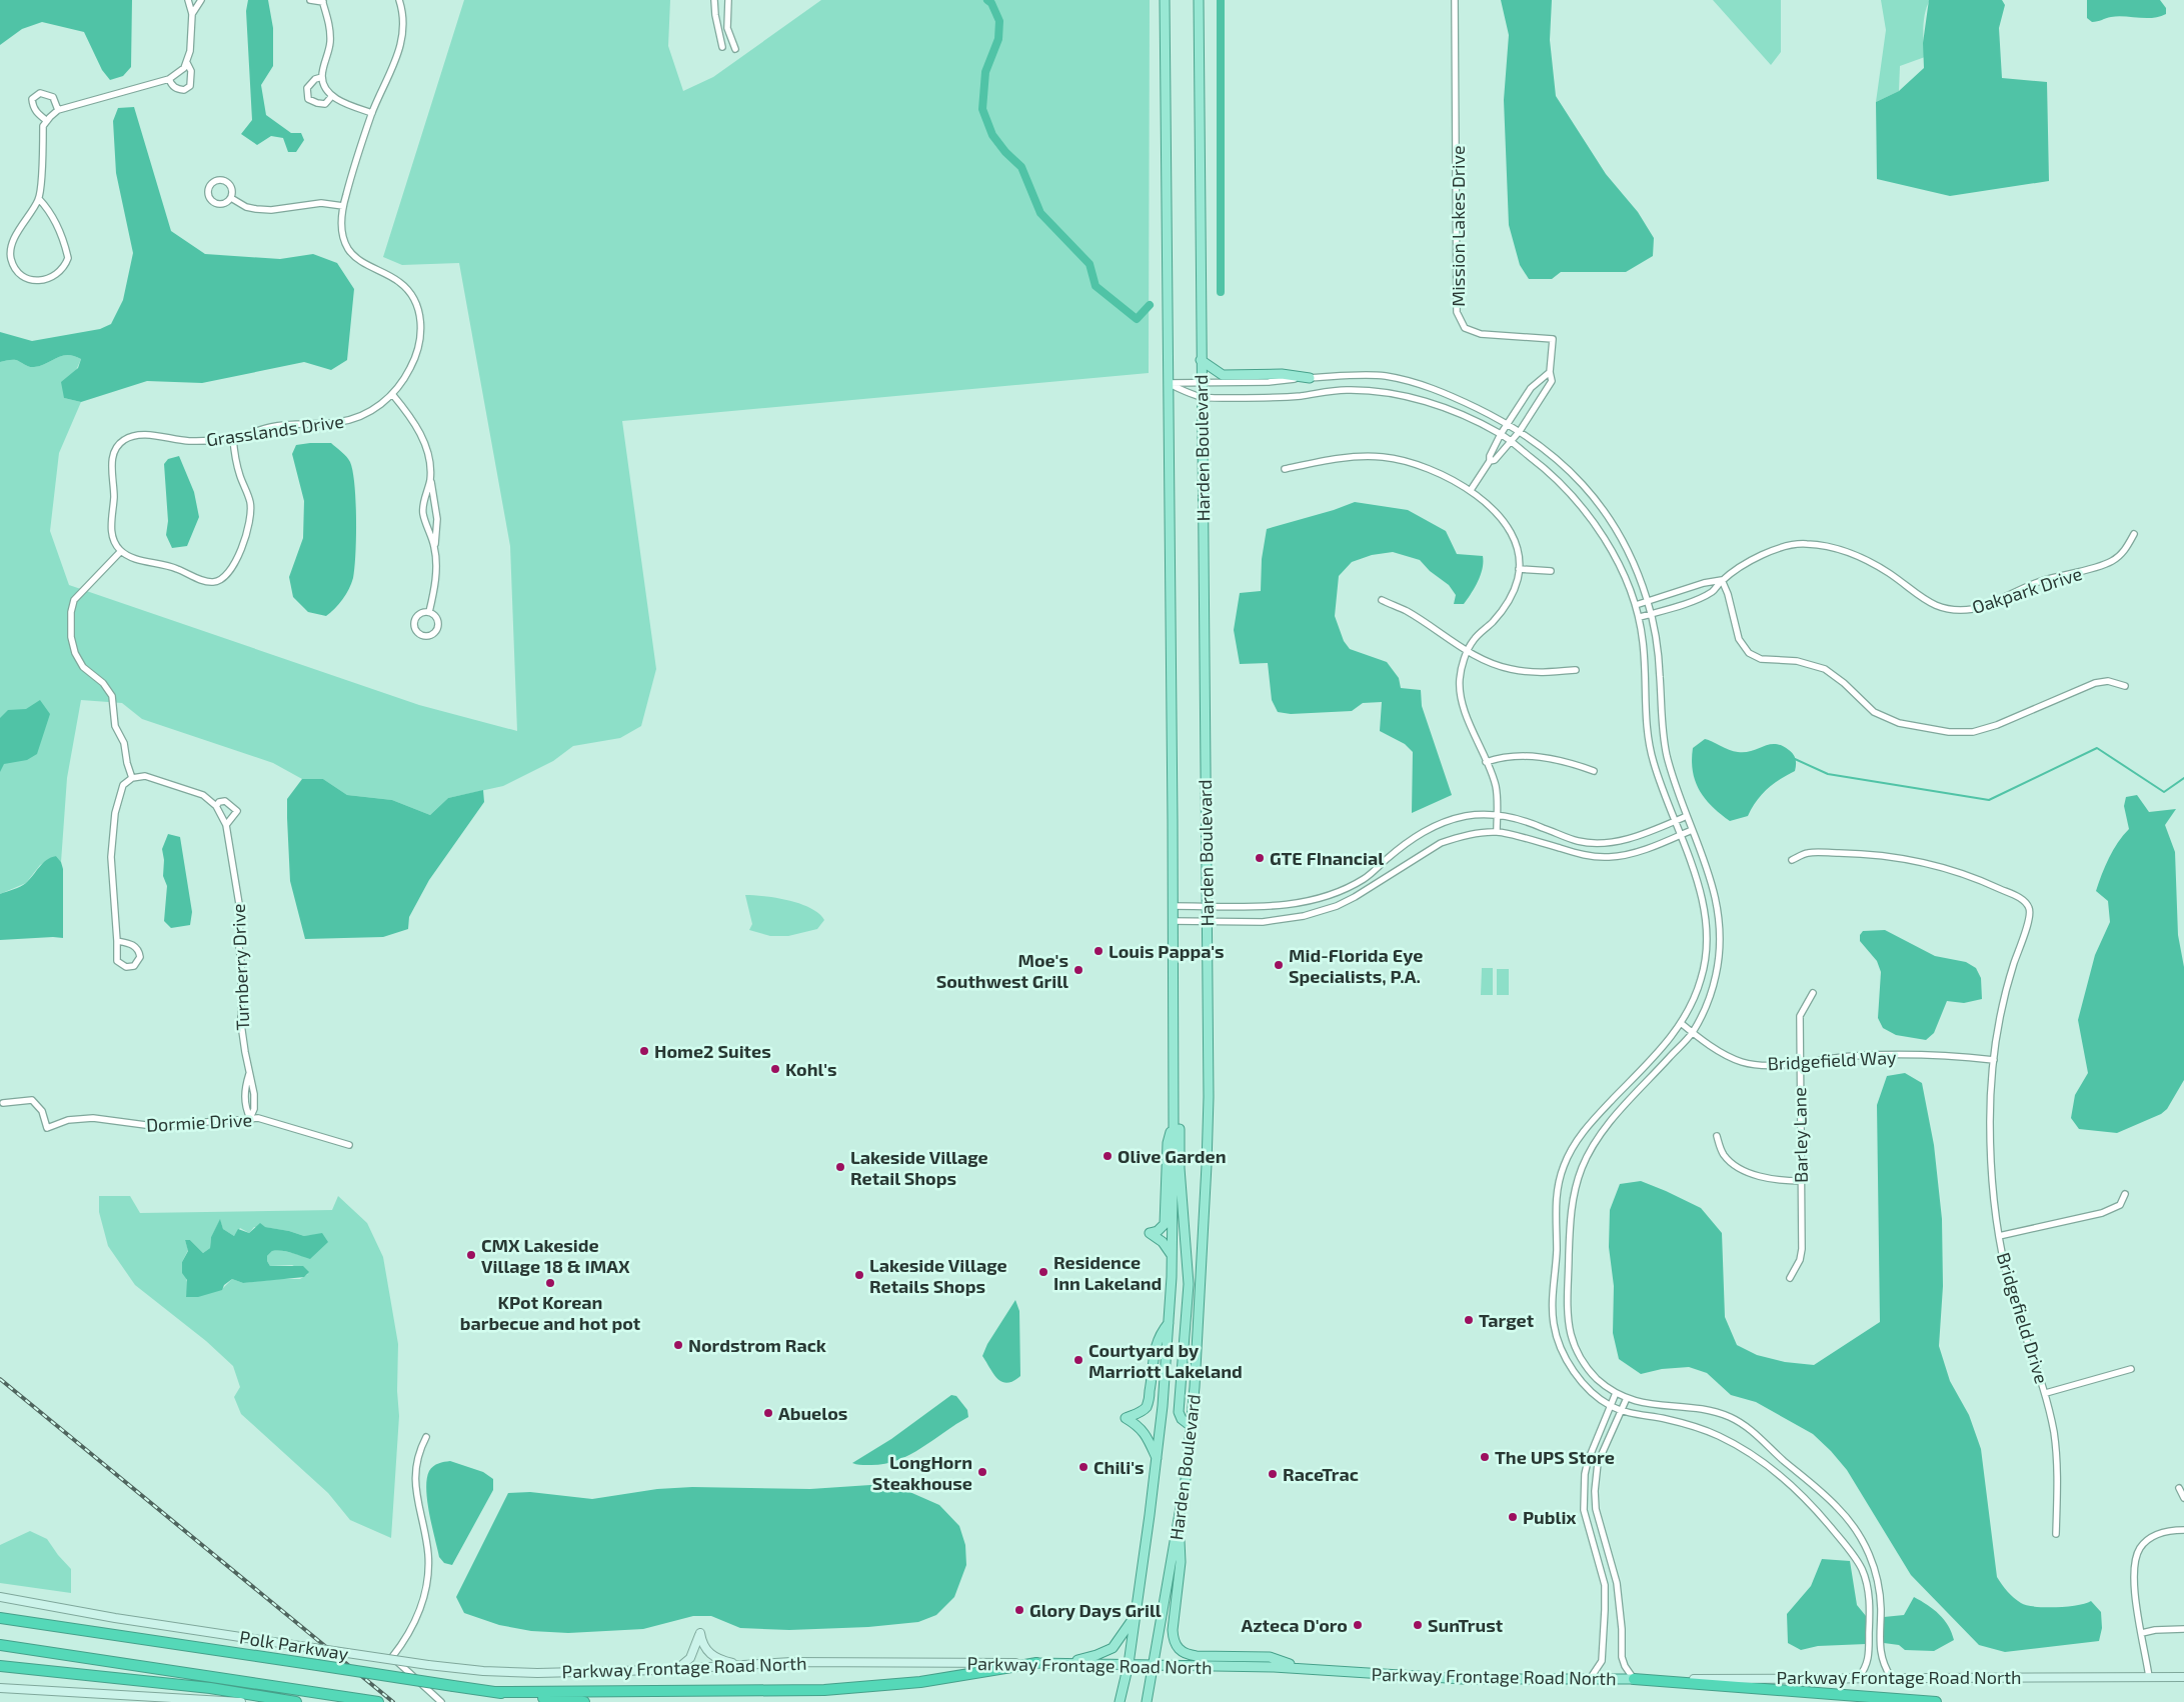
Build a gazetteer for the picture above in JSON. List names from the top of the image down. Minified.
{"streets":{"highway":["Polk Parkway"],"main road":["Harden Boulevard","Parkway Frontage Road North"],"street":["Mission Lakes Drive","Grasslands Drive","Oakpark Drive","Turnberry Drive","Bridgefield Way","Dormie Drive","Barley Lane","Bridgefield Drive"]},"crossings":[["Harden Boulevard","Parkway Frontage Road North"],["Turnberry Drive","Dormie Drive"],["Bridgefield Way","Barley Lane"],["Bridgefield Way","Bridgefield Drive"]],"places":["GTE FInancial","Louis Pappa's","Mid-Florida Eye Specialists, P.A.","Moe's Southwest Grill","Home2 Suites","Kohl's","Olive Garden","Lakeside Village Retail Shops","CMX Lakeside Village 18 & IMAX","Residence Inn Lakeland","Lakeside Village Retails Shops","KPot Korean barbecue and hot pot","Target","Nordstrom Rack","Courtyard by Marriott Lakeland","Abuelos","The UPS Store","Chili's","LongHorn Steakhouse","RaceTrac","Publix","Glory Days Grill","Azteca D'oro","SunTrust"]}
